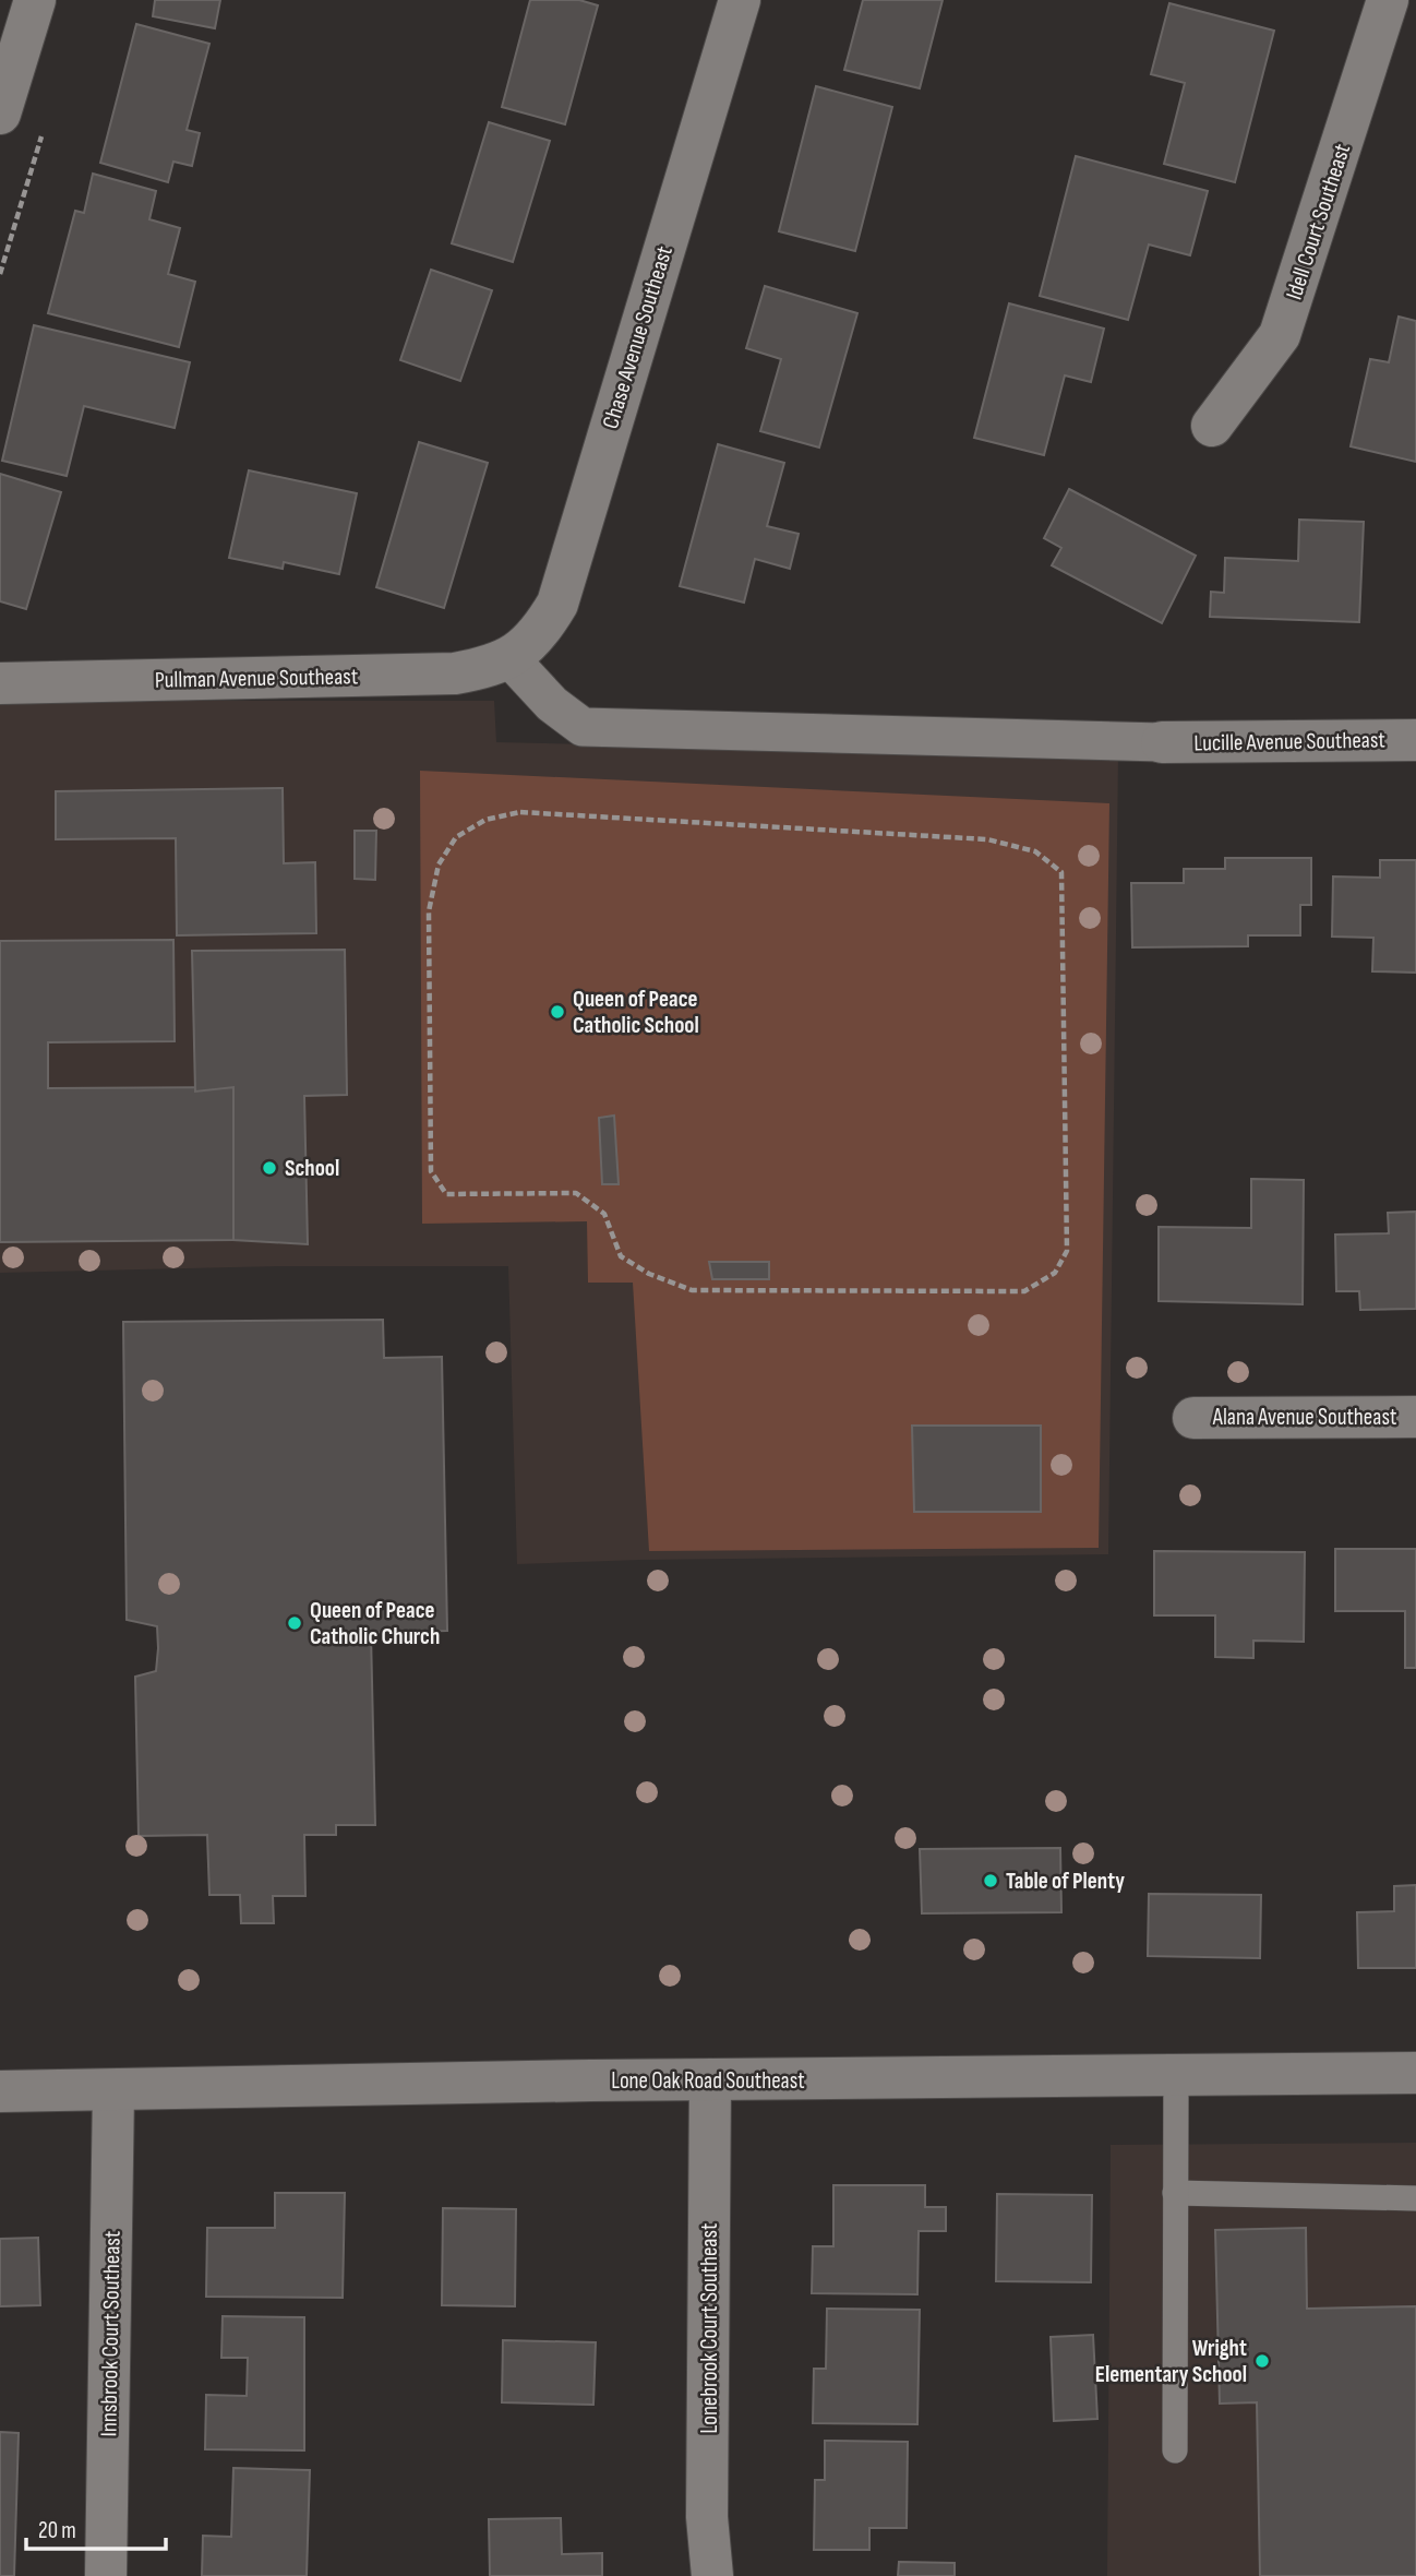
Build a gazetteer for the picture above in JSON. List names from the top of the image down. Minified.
{"streets":{"street":["Idell Court Southeast","Chase Avenue Southeast","Pullman Avenue Southeast","Lucille Avenue Southeast","Alana Avenue Southeast","Lone Oak Road Southeast","Lonebrook Court Southeast","Innsbrook Court Southeast"]},"crossings":[["Chase Avenue Southeast","Pullman Avenue Southeast"],["Lone Oak Road Southeast","Lonebrook Court Southeast"],["Lone Oak Road Southeast","Innsbrook Court Southeast"]],"places":["Queen of Peace Catholic School","School","Queen of Peace Catholic Church","Table of Plenty","Wright Elementary School"],"scale_bar":"20 m"}
